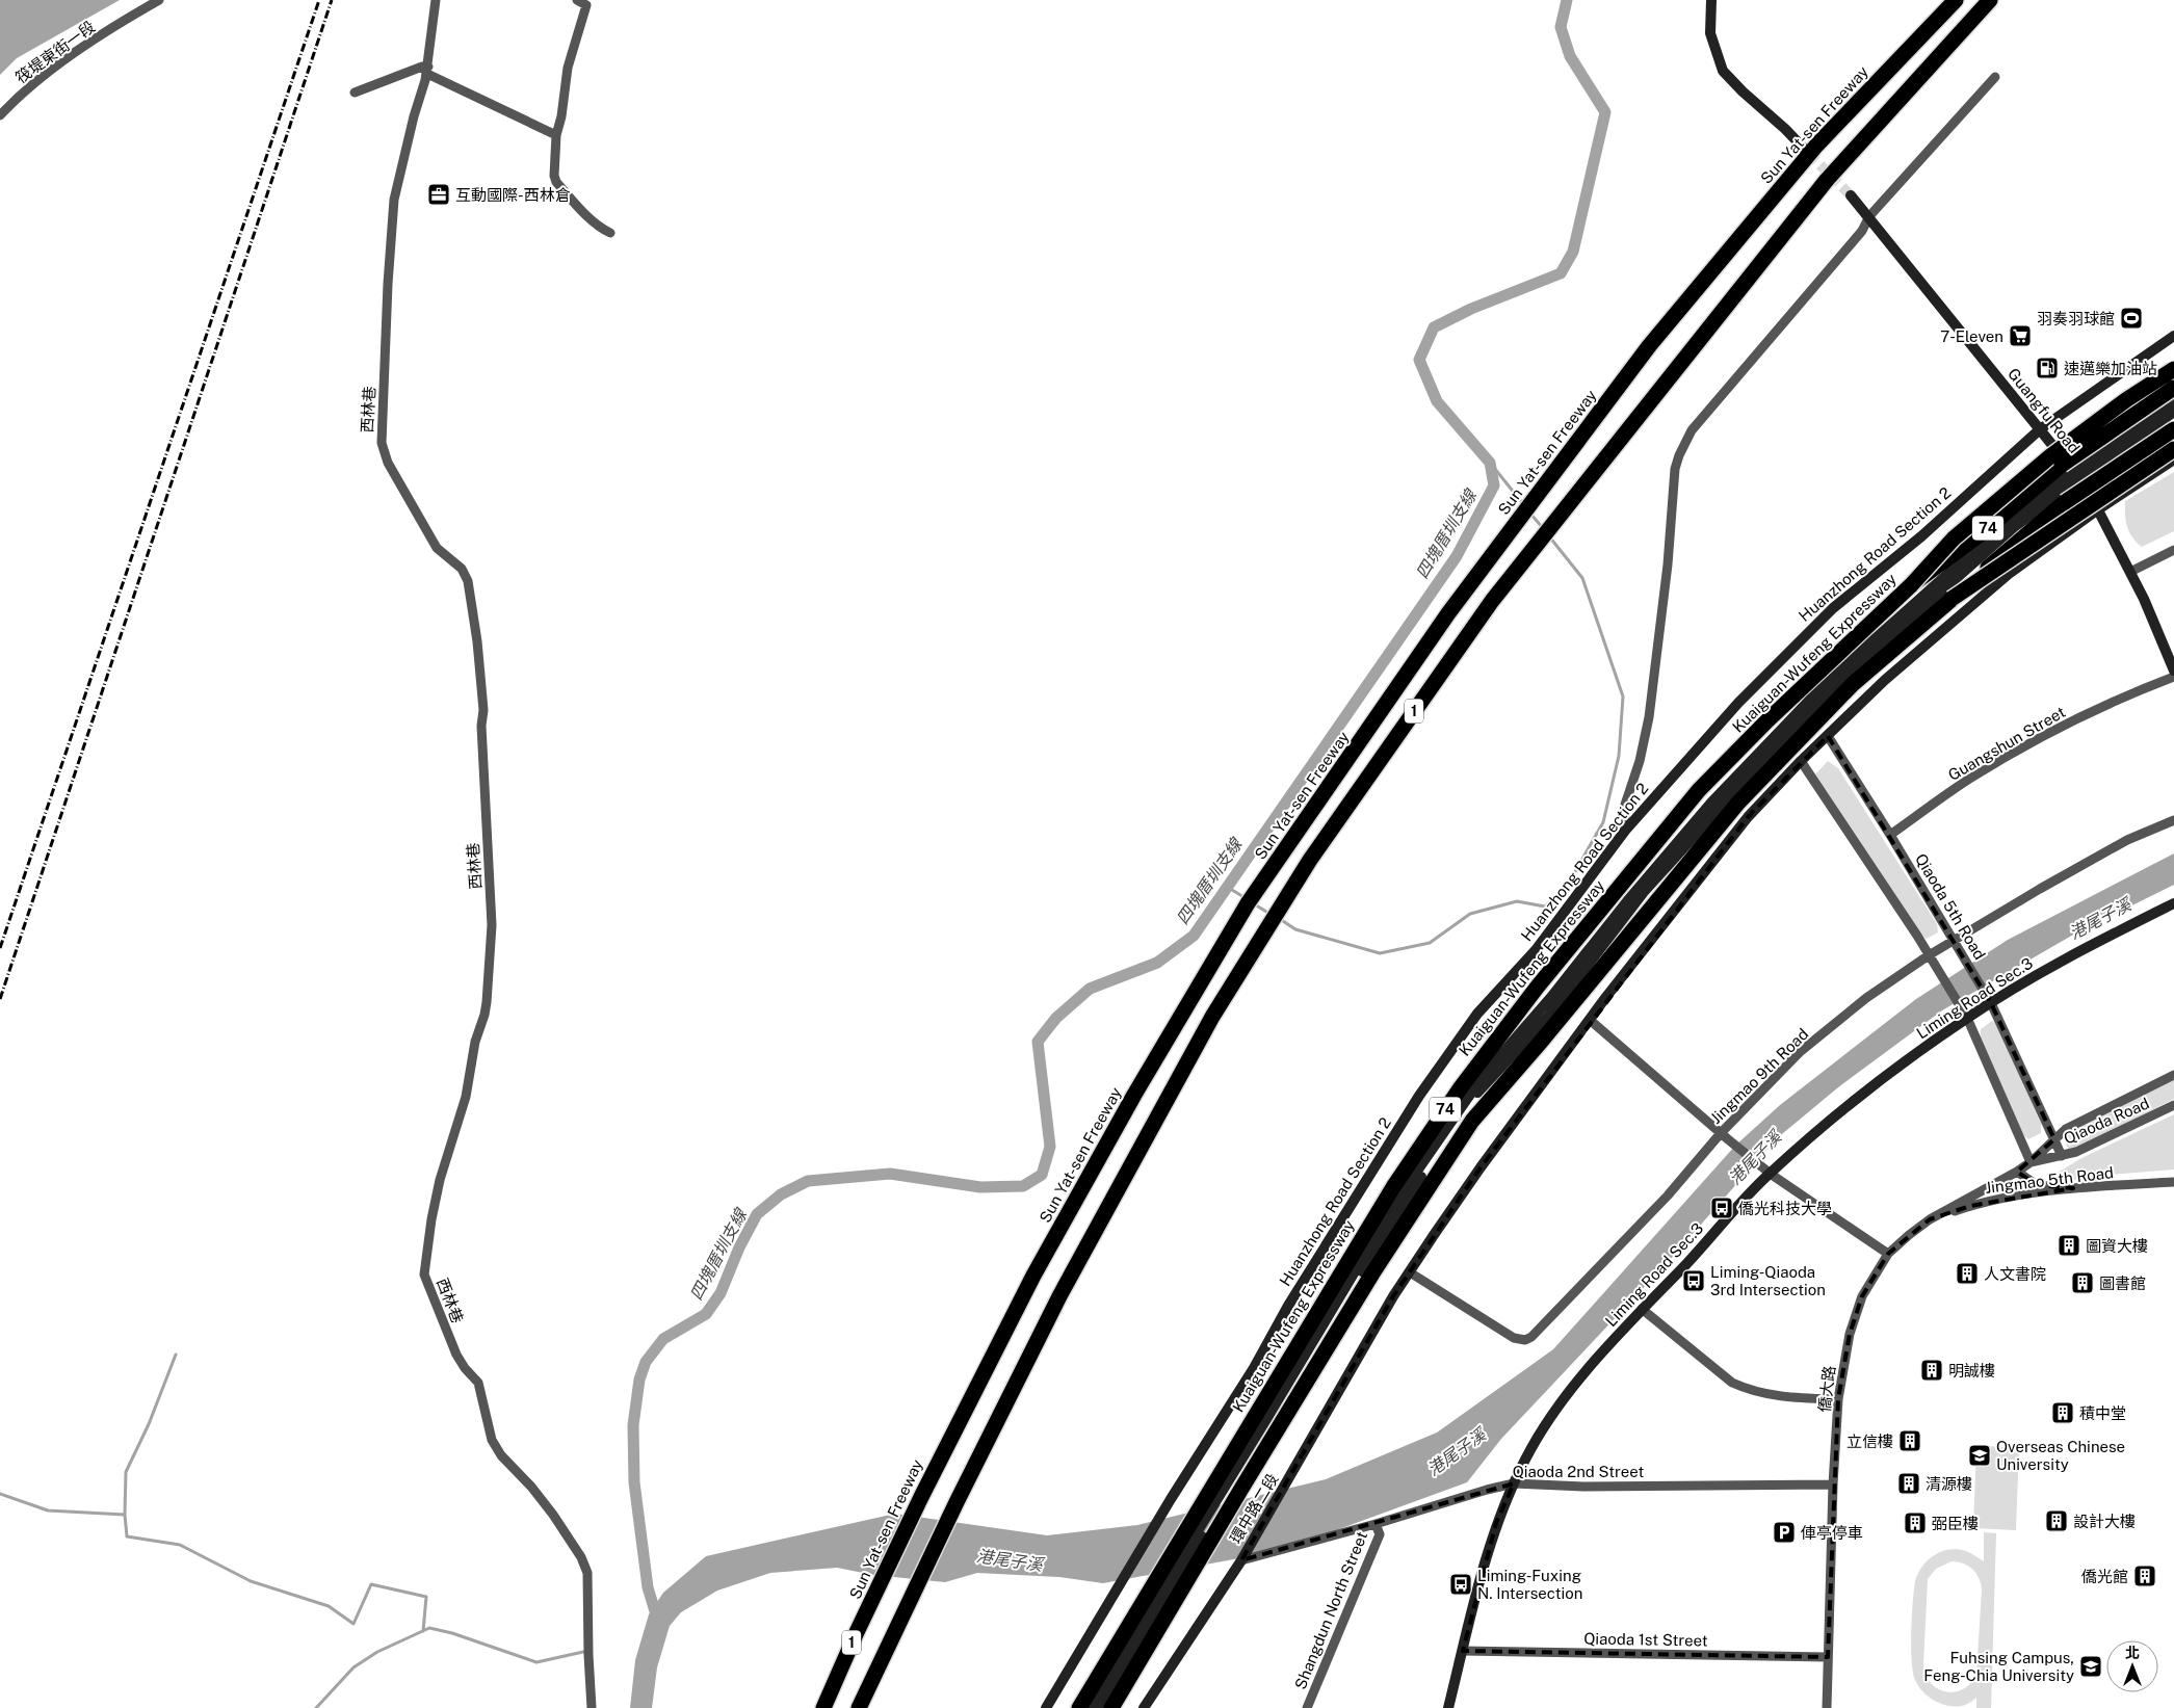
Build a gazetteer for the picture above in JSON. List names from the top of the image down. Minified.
{"streets":{"highway":["Sun Yat-sen Freeway","74","Kuaiguan-Wufeng Expressway","1"],"street":["筏堤東街一段","西林巷","Guangfu Road","Huanzhong Road Section 2","Guangshun Street","Qiaoda 5th Road","Liming Road Sec.3","Jingmao 9th Road","Qiaoda Road","Jingmao 5th Road","僑大路","Qiaoda 2nd Street","環中路二段","Shangdun North Street","Qiaoda 1st Street"]},"crossings":[["Guangfu Road","Huanzhong Road Section 2"],["Guangshun Street","Qiaoda 5th Road"],["Qiaoda 5th Road","Liming Road Sec.3"],["Qiaoda 5th Road","Jingmao 9th Road"],["Qiaoda 5th Road","Qiaoda Road"],["Liming Road Sec.3","Qiaoda 2nd Street"],["Liming Road Sec.3","Qiaoda 1st Street"],["Jingmao 9th Road","環中路二段"],["Qiaoda Road","僑大路"],["Jingmao 5th Road","僑大路"],["僑大路","Qiaoda 2nd Street"],["僑大路","Qiaoda 1st Street"],["Qiaoda 2nd Street","環中路二段"],["Qiaoda 2nd Street","Shangdun North Street"]],"water":["四塊厝圳支線","港尾子溪"],"places":{"office":["互動國際-西林倉"],"sports":["羽奏羽球館"],"supermarket":["7-Eleven"],"fuel station":["速邁樂加油站"],"bus stop":["僑光科技大學","Liming-Qiaoda 3rd Intersection","Liming-Fuxing N. Intersection"],"building":["圖資大樓","人文書院","圖書館","明誠樓","積中堂","立信樓","清源樓","設計大樓","弼臣樓","僑光館"],"school or university":["Overseas Chinese University","Fuhsing Campus, Feng-Chia University"],"parking":["俥亭停車"]},"north":"top"}
